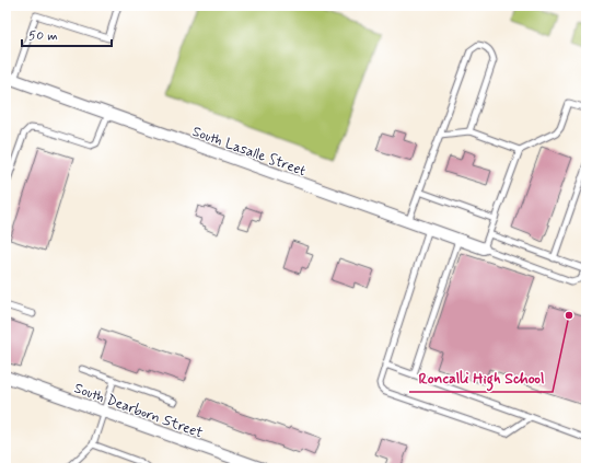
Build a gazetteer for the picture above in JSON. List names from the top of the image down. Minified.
{"streets":{"street":["South Lasalle Street","South Dearborn Street"]},"places":["Roncalli High School"],"scale_bar":"50 m"}
